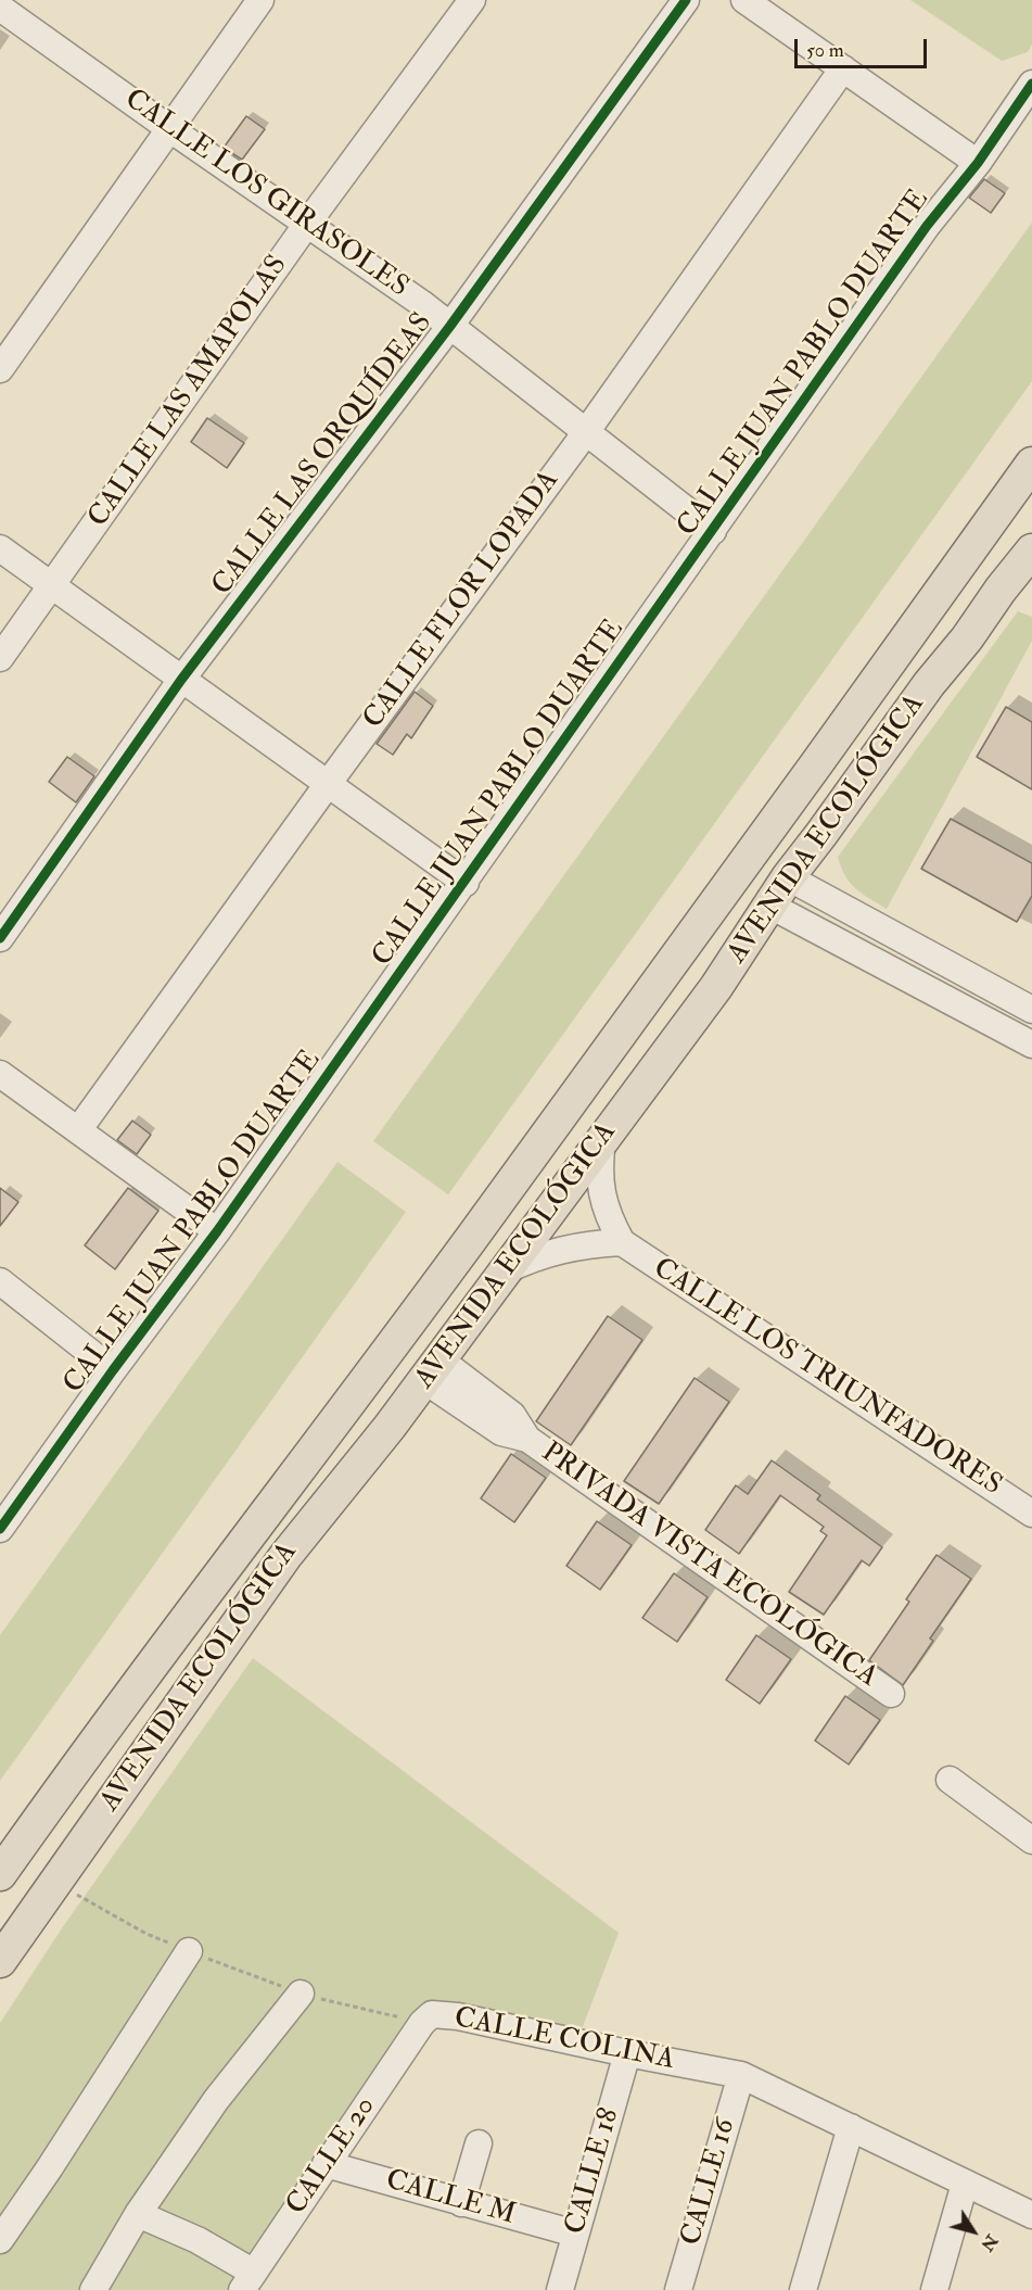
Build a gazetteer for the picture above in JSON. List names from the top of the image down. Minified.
{"streets":{"main road":["AVENIDA ECOLÓGICA"],"street":["CALLE LOS GIRASOLES","CALLE JUAN PABLO DUARTE","CALLE LAS AMAPOLAS","CALLE LAS ORQUÍDEAS","CALLE FLOR LOPADA","CALLE LOS TRIUNFADORES","PRIVADA VISTA ECOLÓGICA","CALLE COLINA","CALLE 20","CALLE 18","CALLE 16","CALLE M"]},"crossings":[["CALLE LOS GIRASOLES","CALLE JUAN PABLO DUARTE"],["CALLE LOS GIRASOLES","CALLE LAS AMAPOLAS"],["CALLE LOS GIRASOLES","CALLE LAS ORQUÍDEAS"],["CALLE LOS GIRASOLES","CALLE FLOR LOPADA"],["AVENIDA ECOLÓGICA","CALLE LOS TRIUNFADORES"],["AVENIDA ECOLÓGICA","PRIVADA VISTA ECOLÓGICA"],["AVENIDA ECOLÓGICA","CALLE COLINA"],["CALLE COLINA","CALLE 20"],["CALLE COLINA","CALLE 18"],["CALLE COLINA","CALLE 16"],["CALLE 20","CALLE M"],["CALLE 18","CALLE M"]],"scale_bar":"50 m","north":"bottom right"}
